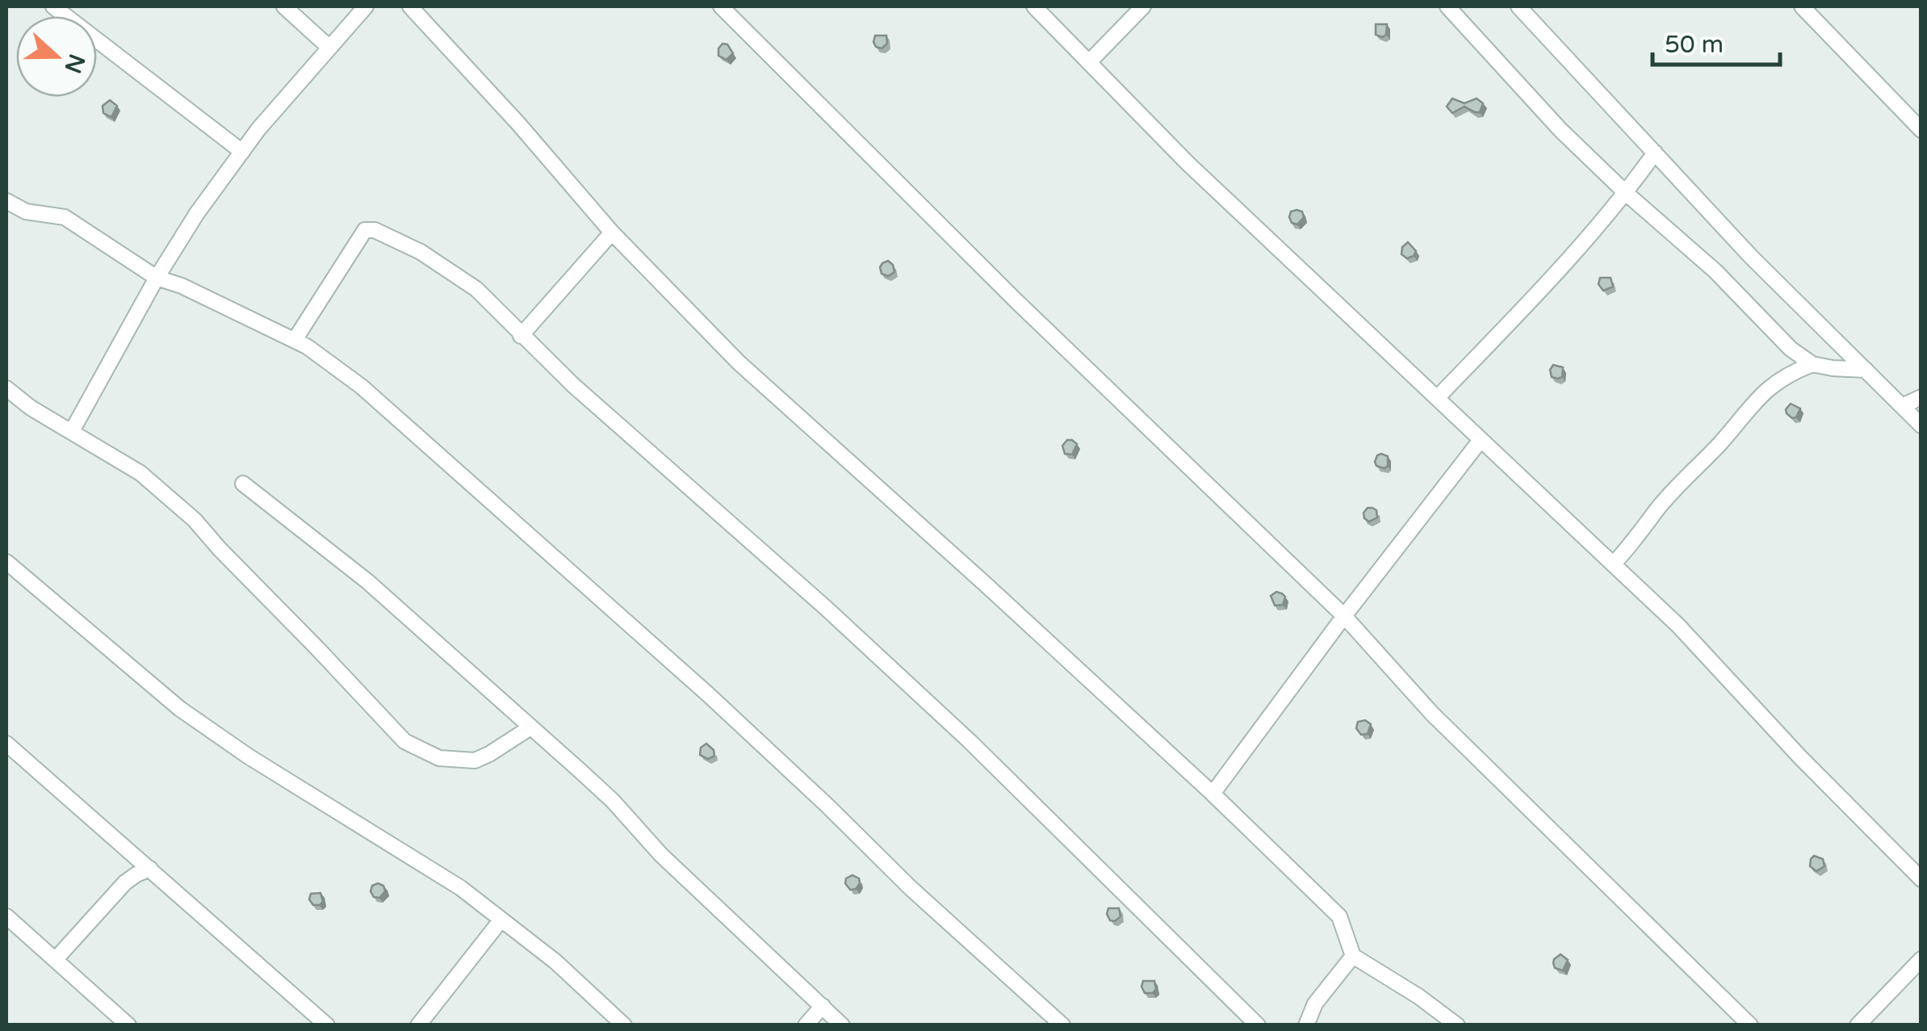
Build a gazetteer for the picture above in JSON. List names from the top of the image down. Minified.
{"scale_bar":"50 m","north":"right"}
